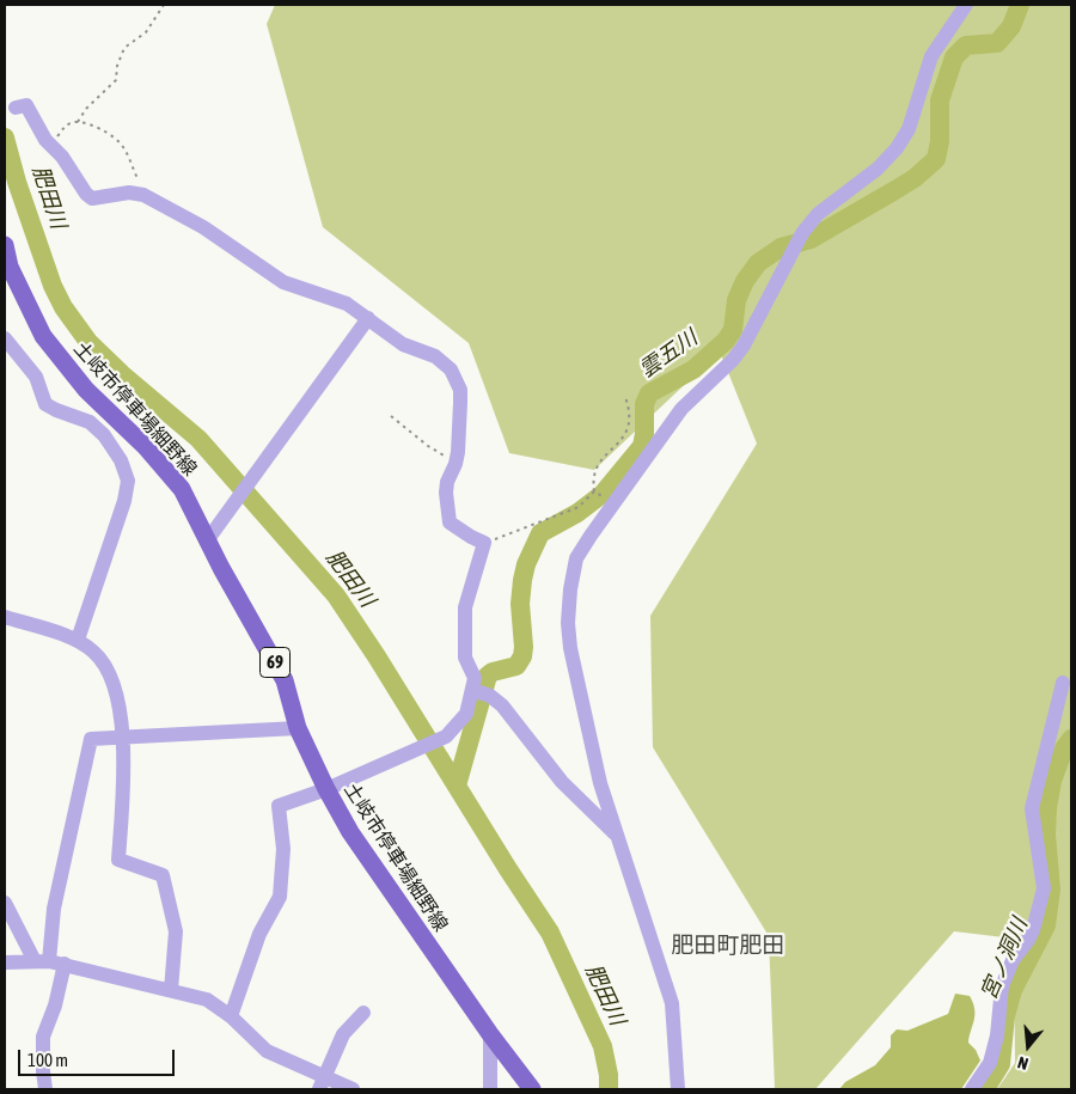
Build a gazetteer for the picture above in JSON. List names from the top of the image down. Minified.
{"streets":{"main road":["土岐市停車場細野線","69"]},"districts":["肥田町肥田"],"water":["肥田川","雲五川","宮ノ洞川"],"scale_bar":"100 m","north":"bottom"}
